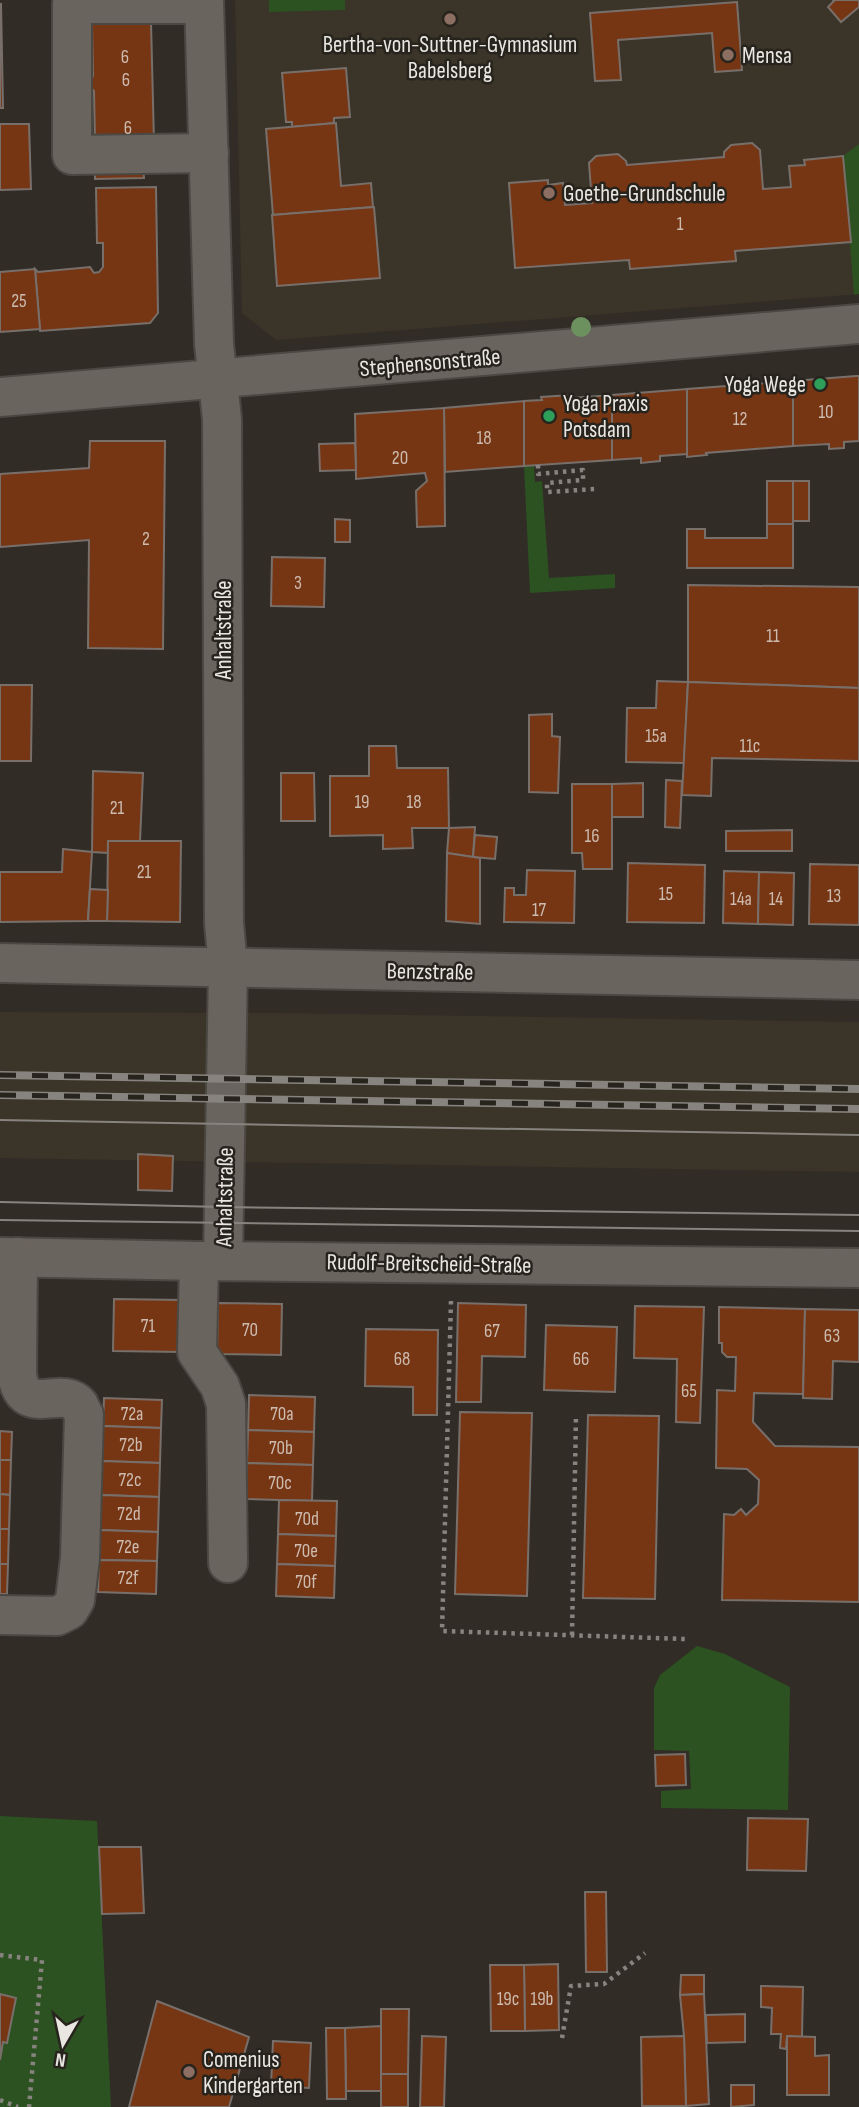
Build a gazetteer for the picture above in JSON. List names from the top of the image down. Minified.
{"streets":{"street":["Stephensonstraße","Anhaltstraße","Benzstraße","Rudolf-Breitscheid-Straße"]},"crossings":[["Stephensonstraße","Anhaltstraße"],["Anhaltstraße","Benzstraße"],["Anhaltstraße","Rudolf-Breitscheid-Straße"]],"places":["Bertha-von-Suttner-Gymnasium Babelsberg","Mensa","Goethe-Grundschule","Yoga Wege","Yoga Praxis Potsdam","Comenius Kindergarten"],"house_numbers":["6","6","6","1","25","10","12","18","20","2","3","11","15a","11c","19","18","21","16","21","15","13","14a","14","17","71","70","67","63","68","66","65","72a","70a","72b","70b","72c","70c","72d","70d","72e","70e","72f","70f","19c","19b"],"north":"bottom"}
